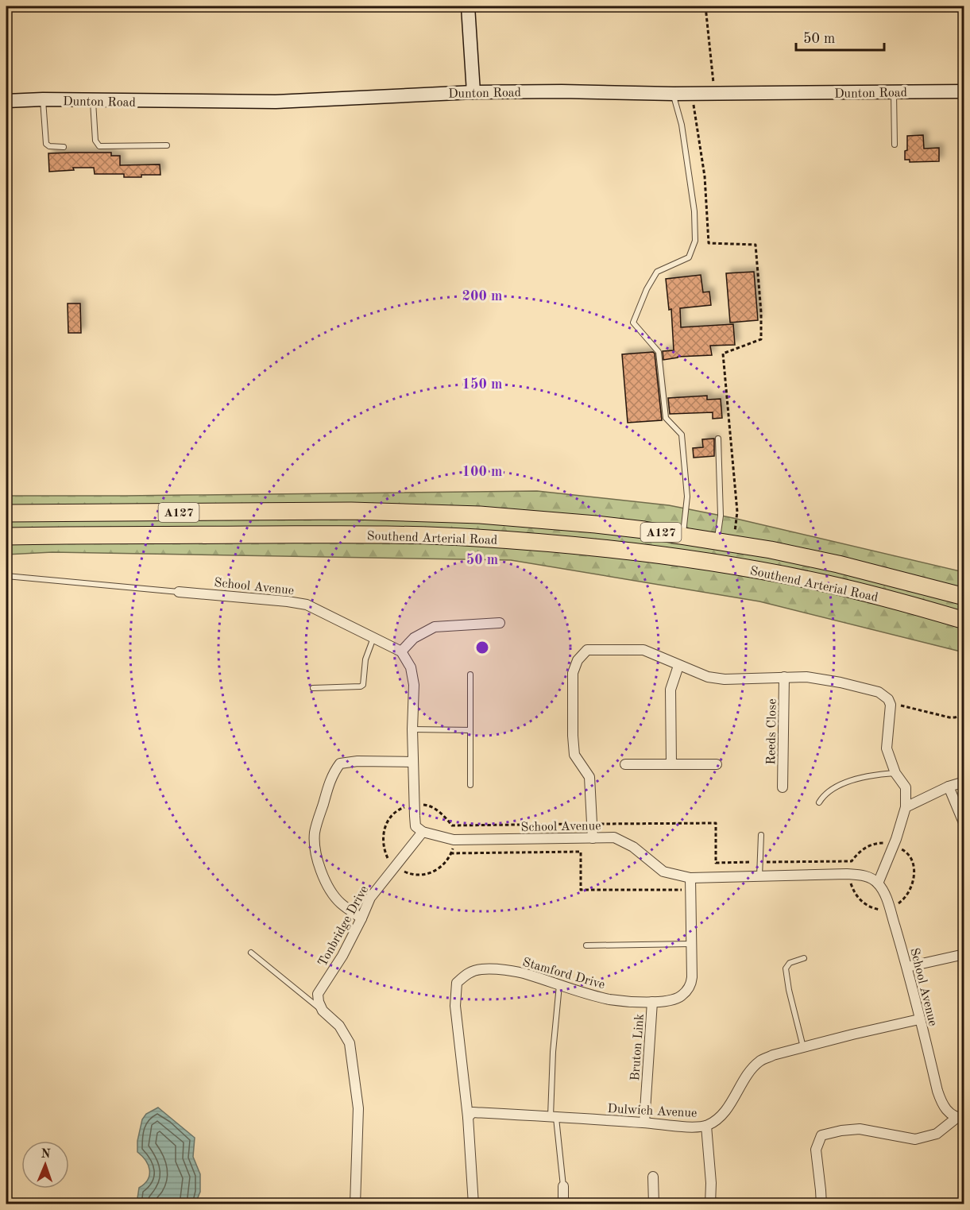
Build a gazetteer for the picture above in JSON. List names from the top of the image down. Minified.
{"streets":{"highway":["A127","Southend Arterial Road"],"street":["Dunton Road","School Avenue","Reeds Close","Tonbridge Drive","Stamford Drive","Bruton Link","Dulwich Avenue"]},"crossings":[["School Avenue","Tonbridge Drive"],["School Avenue","Stamford Drive"],["School Avenue","Dulwich Avenue"],["Stamford Drive","Bruton Link"],["Stamford Drive","Dulwich Avenue"],["Bruton Link","Dulwich Avenue"]],"scale_bar":"50 m","north":"top","rings":["200 m","150 m","100 m","50 m"]}
